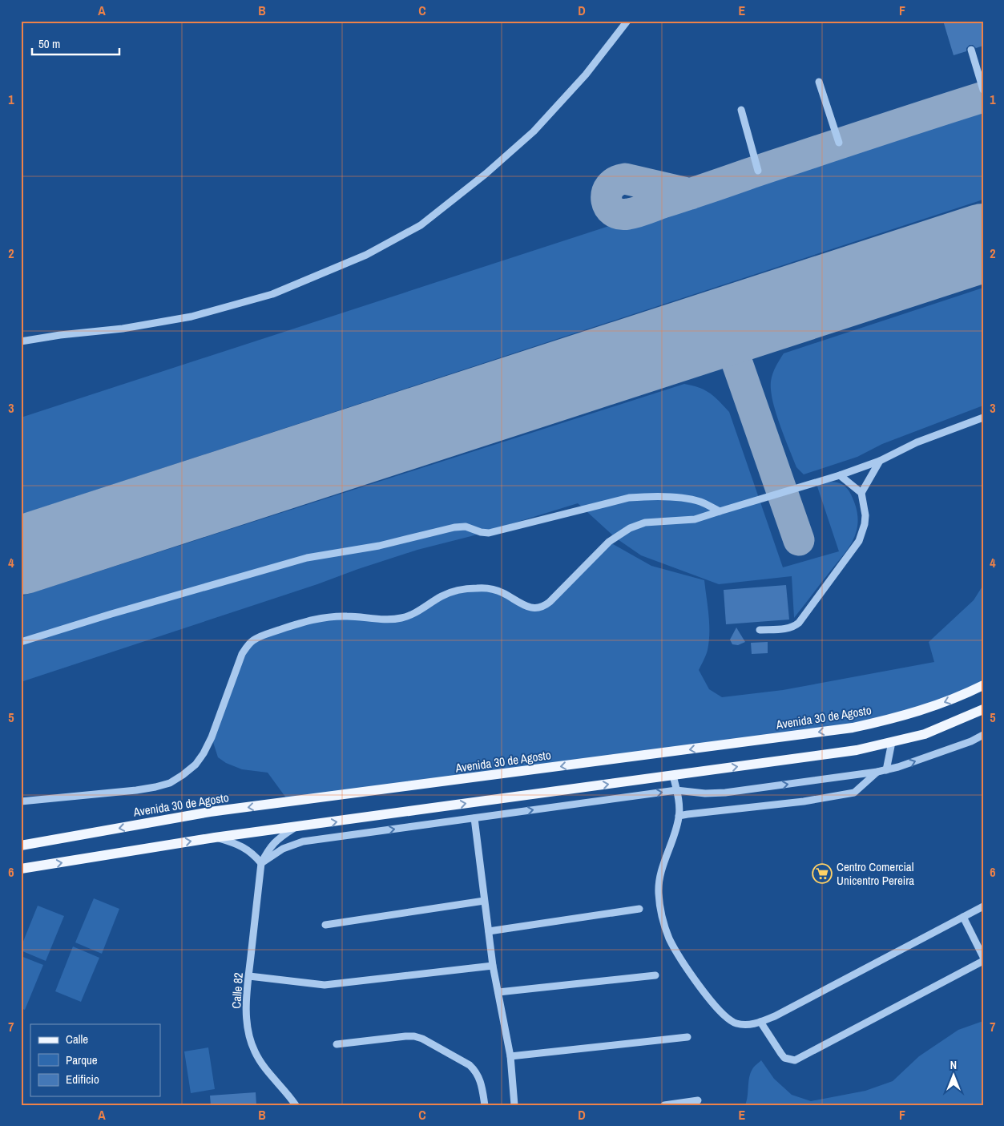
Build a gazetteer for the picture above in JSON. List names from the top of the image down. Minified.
{"streets":{"main road":["Avenida 30 de Agosto"],"street":["Calle 82"]},"places":{"supermarket":["Centro Comercial Unicentro Pereira"]},"legend":["Calle","Parque","Edificio"],"scale_bar":"50 m","north":"top","grid":{"columns":["A","B","C","D","E","F"],"rows":["1","2","3","4","5","6","7"]}}
